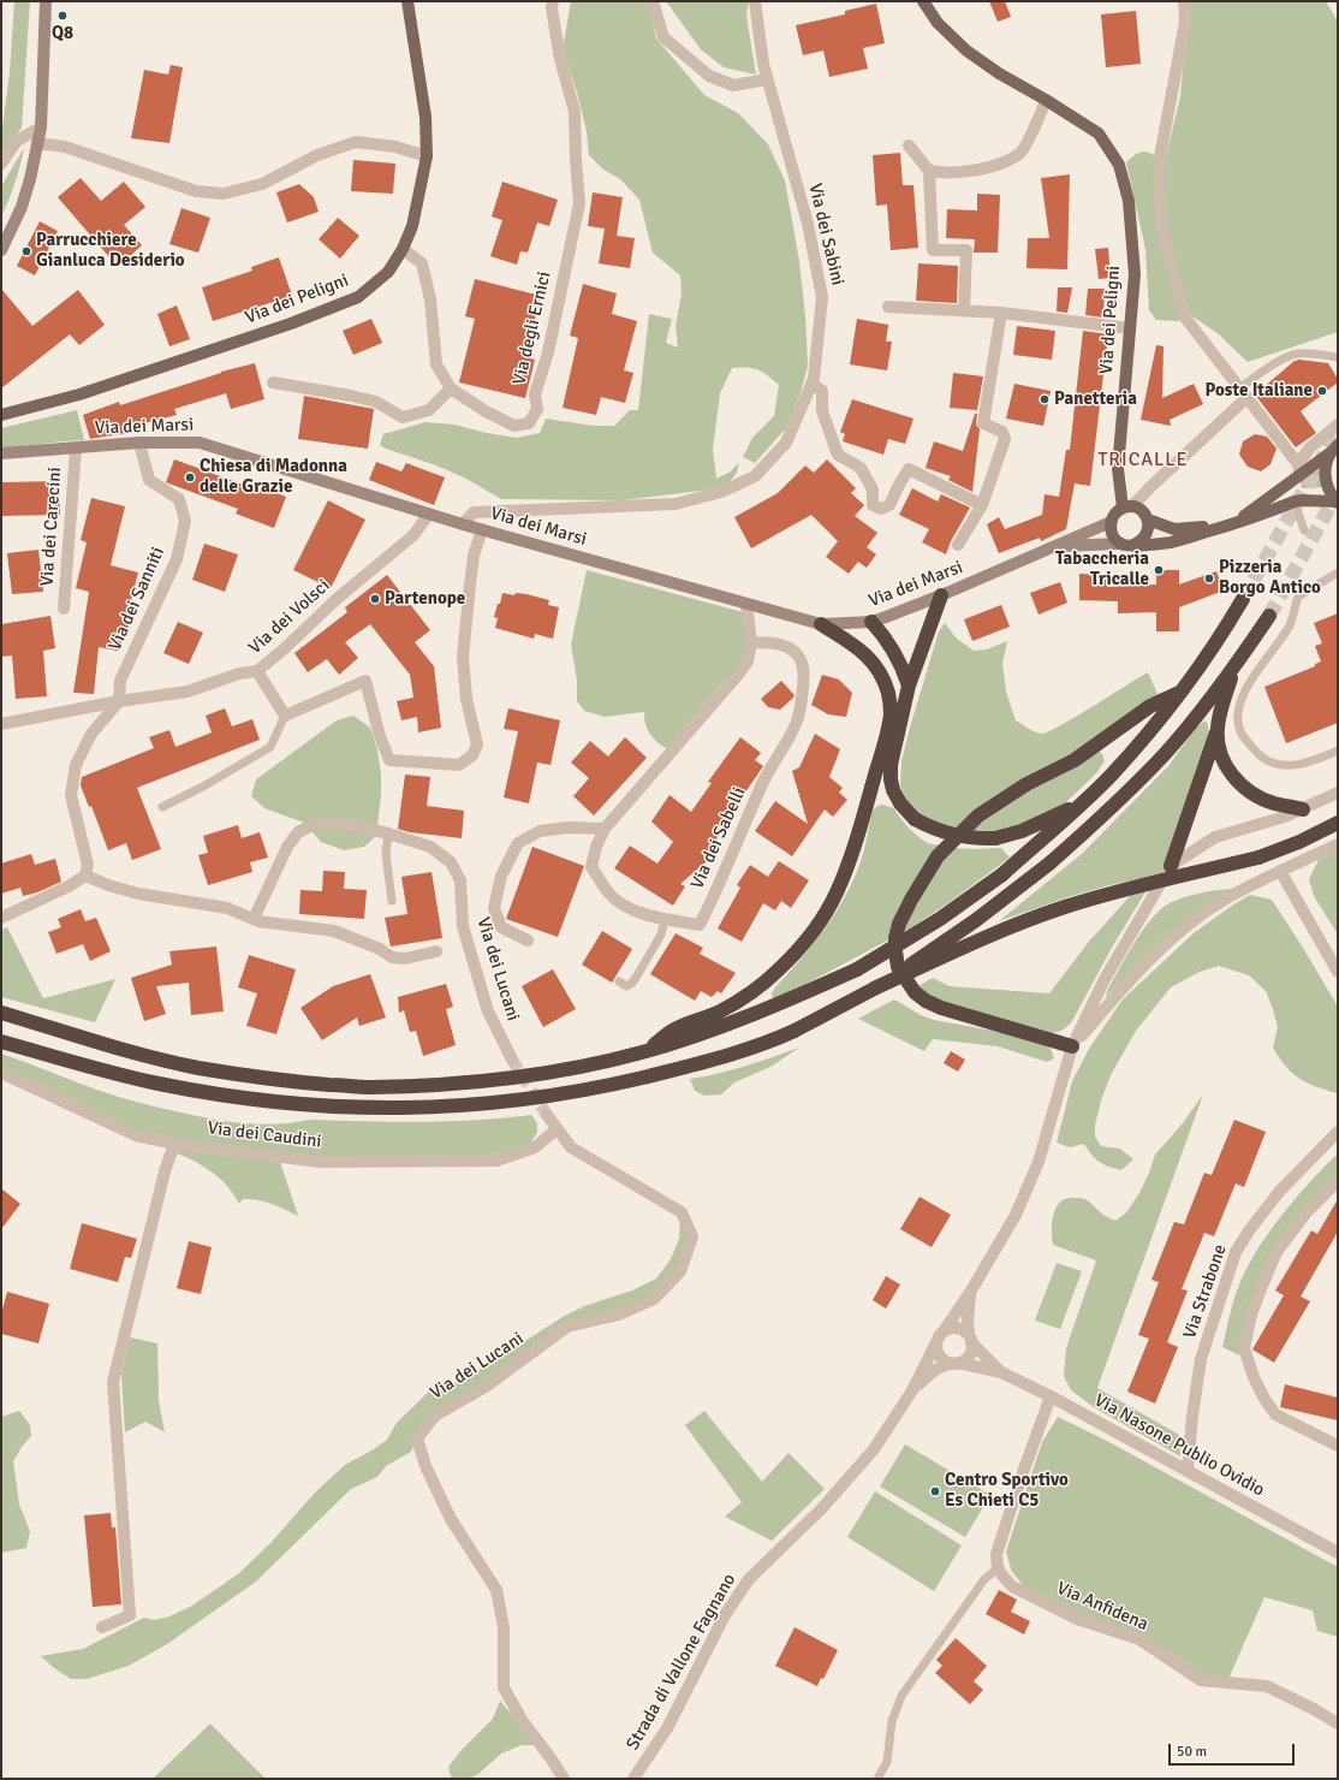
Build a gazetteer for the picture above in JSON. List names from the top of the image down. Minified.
{"streets":{"main road":["Via dei Peligni","Via dei Marsi"],"street":["Via dei Sabini","Via degli Ernici","Via dei Carecini","Via dei Sanniti","Via dei Volsci","Via dei Sabelli","Via dei Lucani","Via dei Caudini","Via Strabone","Via Nasone Publio Ovidio","Via Anfidena","Strada di Vallone Fagnano"]},"crossings":[["Via dei Sabini","Via dei Marsi"],["Via dei Peligni","Via degli Ernici"],["Via dei Peligni","Via dei Marsi"],["Via dei Marsi","Via dei Carecini"],["Via dei Marsi","Via dei Sanniti"],["Via dei Marsi","Via dei Volsci"],["Via dei Marsi","Via dei Sabelli"],["Via dei Sanniti","Via dei Volsci"],["Via dei Lucani","Via dei Caudini"],["Via Strabone","Via Nasone Publio Ovidio"],["Via Nasone Publio Ovidio","Strada di Vallone Fagnano"]],"districts":["TRICALLE"],"places":["Q8","Parrucchiere Gianluca Desiderio","Poste Italiane","Panetteria","Chiesa di Madonna delle Grazie","Tabaccheria Tricalle","Pizzeria Borgo Antico","Partenope","Centro Sportivo Es Chieti C5"],"scale_bar":"50 m"}
